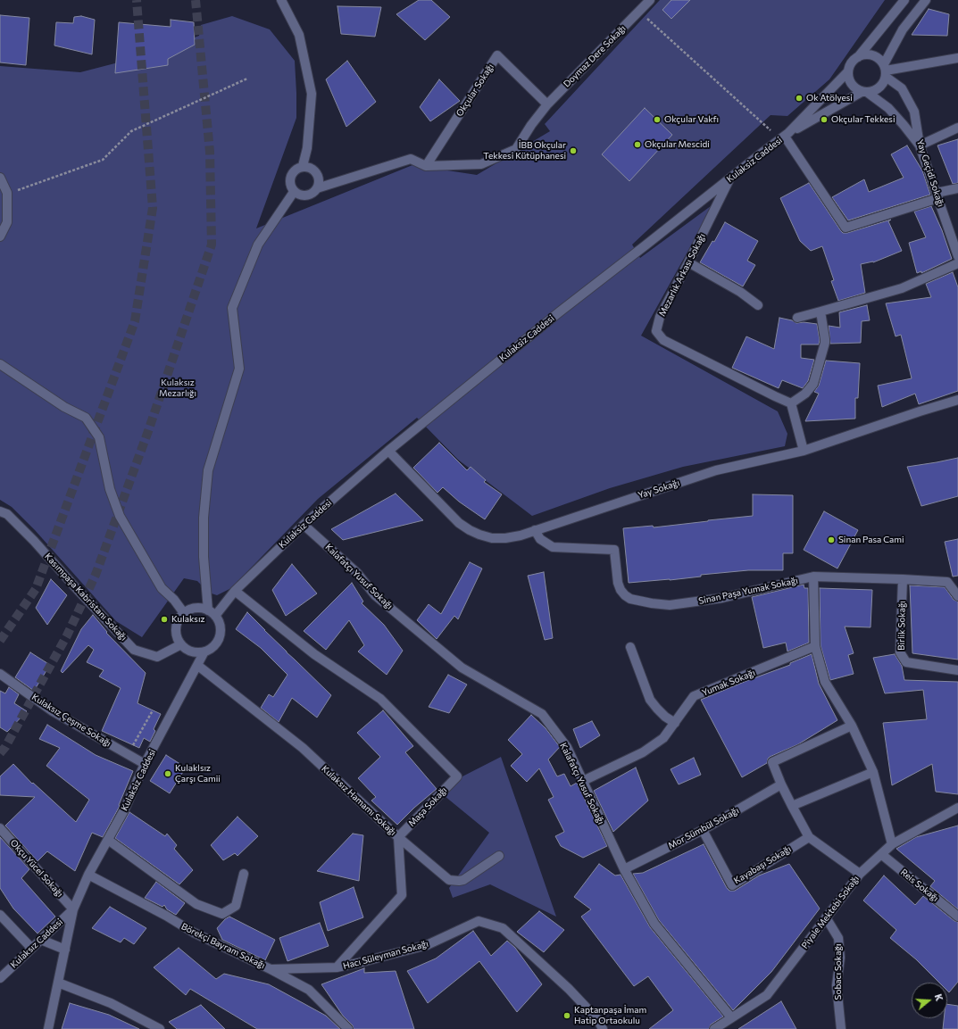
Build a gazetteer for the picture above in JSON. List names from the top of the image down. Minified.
{"streets":{"street":["Doymaz Dere Sokağı","Okçular Sokağı","Kulaksiz Caddesi","Yay Geçidi Sokağı","Mezarlık Arkası Sokağı","Yay Sokağı","Kalafatçı Yusuf Sokağı","Sinan Paşa Yumak Sokağı","Kasımpaşa Kabristanı Sokağı","Birlik Sokağı","Yumak Sokağı","Kulaksız Çeşme Sokağı","Kulaksız Hamamı Sokağı","Maşa Sokağı","Mor Sümbül Sokağı","Kayabaşı Sokağı","Okçu Yücel Sokağı","Reis Sokağı","Piyale Mektebi Sokağı","Kulaksız Caddesi","Börekçi Bayram Sokağı","Hacı Süleyman Sokağı","Sobacı Sokağı"]},"crossings":[["Doymaz Dere Sokağı","Okçular Sokağı"],["Kulaksiz Caddesi","Yay Geçidi Sokağı"],["Kulaksiz Caddesi","Mezarlık Arkası Sokağı"],["Kulaksiz Caddesi","Yay Sokağı"],["Kulaksiz Caddesi","Kalafatçı Yusuf Sokağı"],["Kulaksiz Caddesi","Kasımpaşa Kabristanı Sokağı"],["Kulaksiz Caddesi","Kulaksız Çeşme Sokağı"],["Kulaksiz Caddesi","Kulaksız Hamamı Sokağı"],["Kulaksiz Caddesi","Maşa Sokağı"],["Kulaksiz Caddesi","Okçu Yücel Sokağı"],["Kulaksiz Caddesi","Kulaksız Caddesi"],["Kulaksiz Caddesi","Börekçi Bayram Sokağı"],["Yay Sokağı","Sinan Paşa Yumak Sokağı"],["Kalafatçı Yusuf Sokağı","Yumak Sokağı"],["Kalafatçı Yusuf Sokağı","Mor Sümbül Sokağı"],["Kalafatçı Yusuf Sokağı","Piyale Mektebi Sokağı"],["Sinan Paşa Yumak Sokağı","Birlik Sokağı"],["Kulaksız Hamamı Sokağı","Maşa Sokağı"],["Kulaksız Hamamı Sokağı","Hacı Süleyman Sokağı"],["Mor Sümbül Sokağı","Kayabaşı Sokağı"],["Okçu Yücel Sokağı","Kulaksız Caddesi"],["Reis Sokağı","Piyale Mektebi Sokağı"],["Piyale Mektebi Sokağı","Sobacı Sokağı"],["Börekçi Bayram Sokağı","Hacı Süleyman Sokağı"]],"parks":["Kulaksız Mezarlığı"],"places":["Ok Atölyesi","Okçular Vakfı","Okçular Tekkesi","Okçular Mescidi","İBB Okçular Tekkesi Kütüphanesi","Sinan Pasa Cami","Kulaksız","Kulaklsız Çarşı Camii","Kaptanpaşa İmam Hatip Ortaokulu"],"north":"right"}
